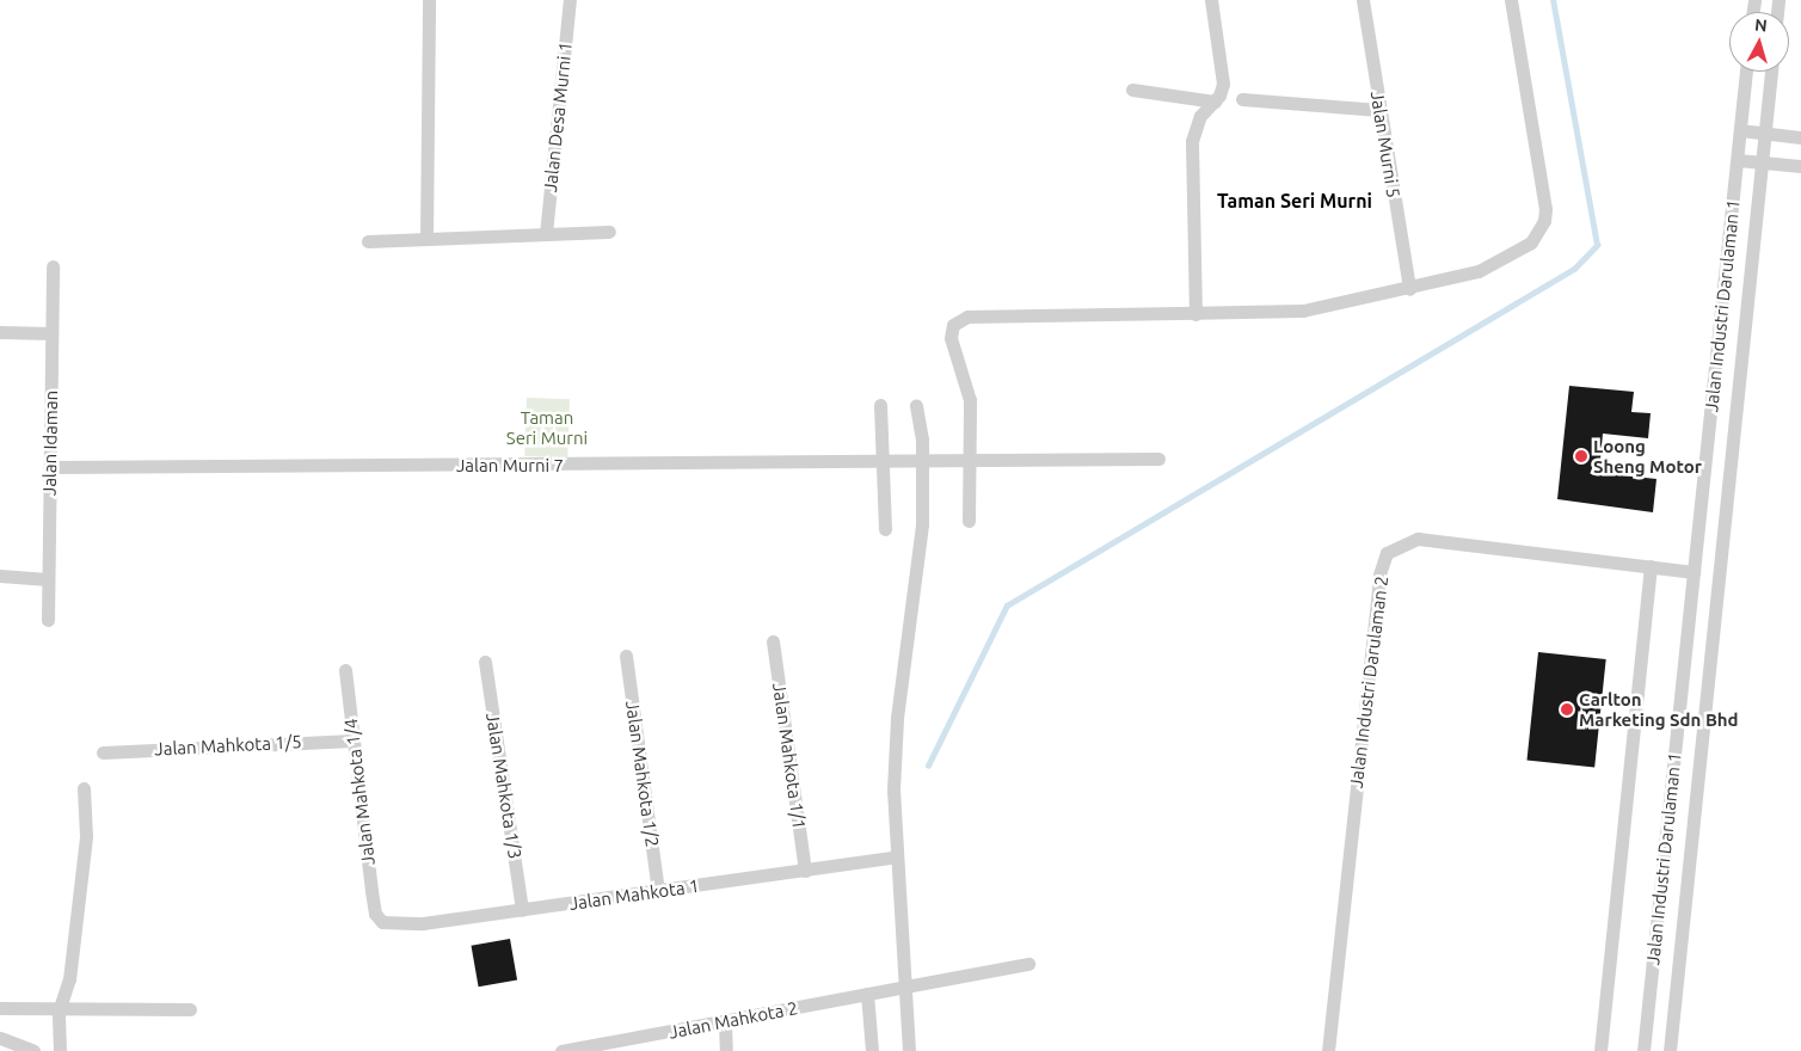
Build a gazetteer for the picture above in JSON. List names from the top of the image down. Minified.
{"streets":{"street":["Jalan Desa Murni 1","Jalan Murni 5","Jalan Industri Darulaman 1","Jalan Idaman","Jalan Murni 7","Jalan Industri Darulaman 2","Jalan Mahkota 1/5","Jalan Mahkota 1/1","Jalan Mahkota 1/2","Jalan Mahkota 1/3","Jalan Mahkota 1/4","Jalan Mahkota 1","Jalan Mahkota 2"]},"crossings":[["Jalan Industri Darulaman 1","Jalan Industri Darulaman 2"],["Jalan Idaman","Jalan Murni 7"],["Jalan Mahkota 1/5","Jalan Mahkota 1/4"],["Jalan Mahkota 1/1","Jalan Mahkota 1"],["Jalan Mahkota 1/2","Jalan Mahkota 1"],["Jalan Mahkota 1/3","Jalan Mahkota 1"],["Jalan Mahkota 1/4","Jalan Mahkota 1"]],"districts":["Taman Seri Murni"],"parks":["Taman Seri Murni"],"places":["Loong Sheng Motor","Carlton Marketing Sdn Bhd"],"north":"top"}
